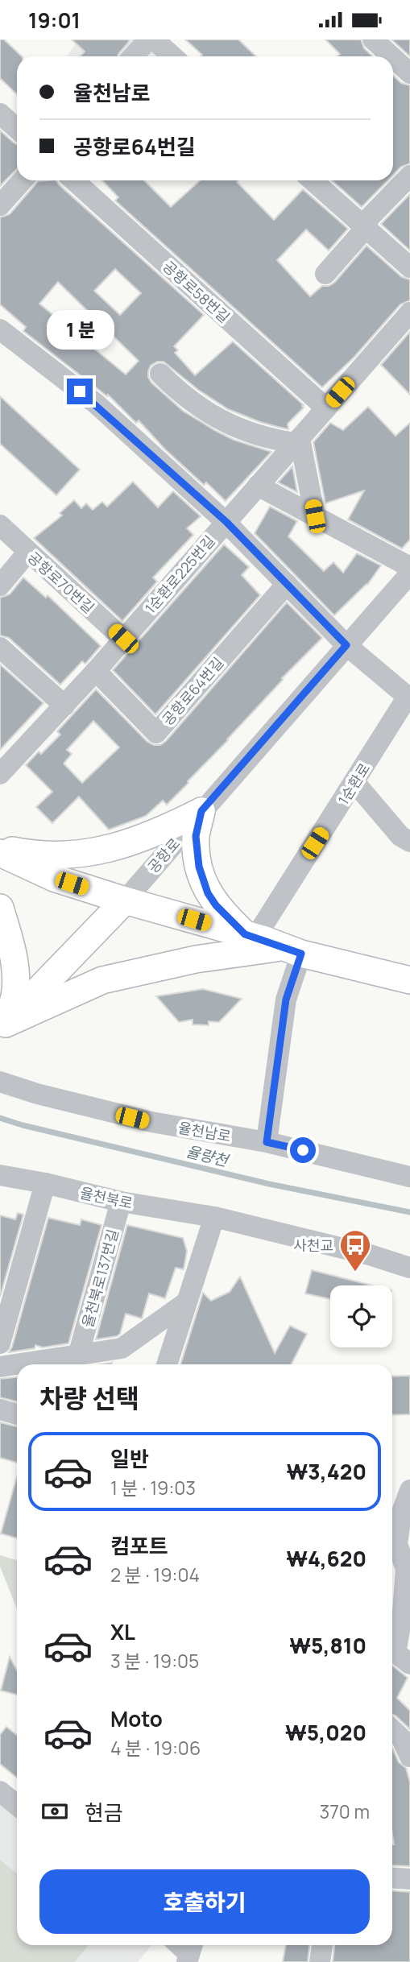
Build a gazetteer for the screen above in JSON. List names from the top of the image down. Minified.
{"streets":{"main road":["공항로"],"street":["공항로58번길","1순환로225번길","공항로70번길","공항로64번길","1순환로","율천남로","율천북로","율천북로137번길"]},"crossings":[["공항로58번길","1순환로225번길"],["1순환로225번길","공항로70번길"],["1순환로225번길","공항로64번길"],["1순환로","공항로"],["율천북로","율천북로137번길"]],"water":["율량천"],"places":{"bus stop":["사천교"]},"page":{"status":"19:01","banner":["율천남로","공항로64번길"],"bubble":"1 분","heading":"차량 선택","list":[{"name":"일반","note":"1 분 · 19:03","value":"₩3,420"},{"name":"컴포트","note":"2 분 · 19:04","value":"₩4,620"},{"name":"XL","note":"3 분 · 19:05","value":"₩5,810"},{"name":"Moto","note":"4 분 · 19:06","value":"₩5,020"}],"pay":["현금","370 m"],"buttons":"호출하기"}}
